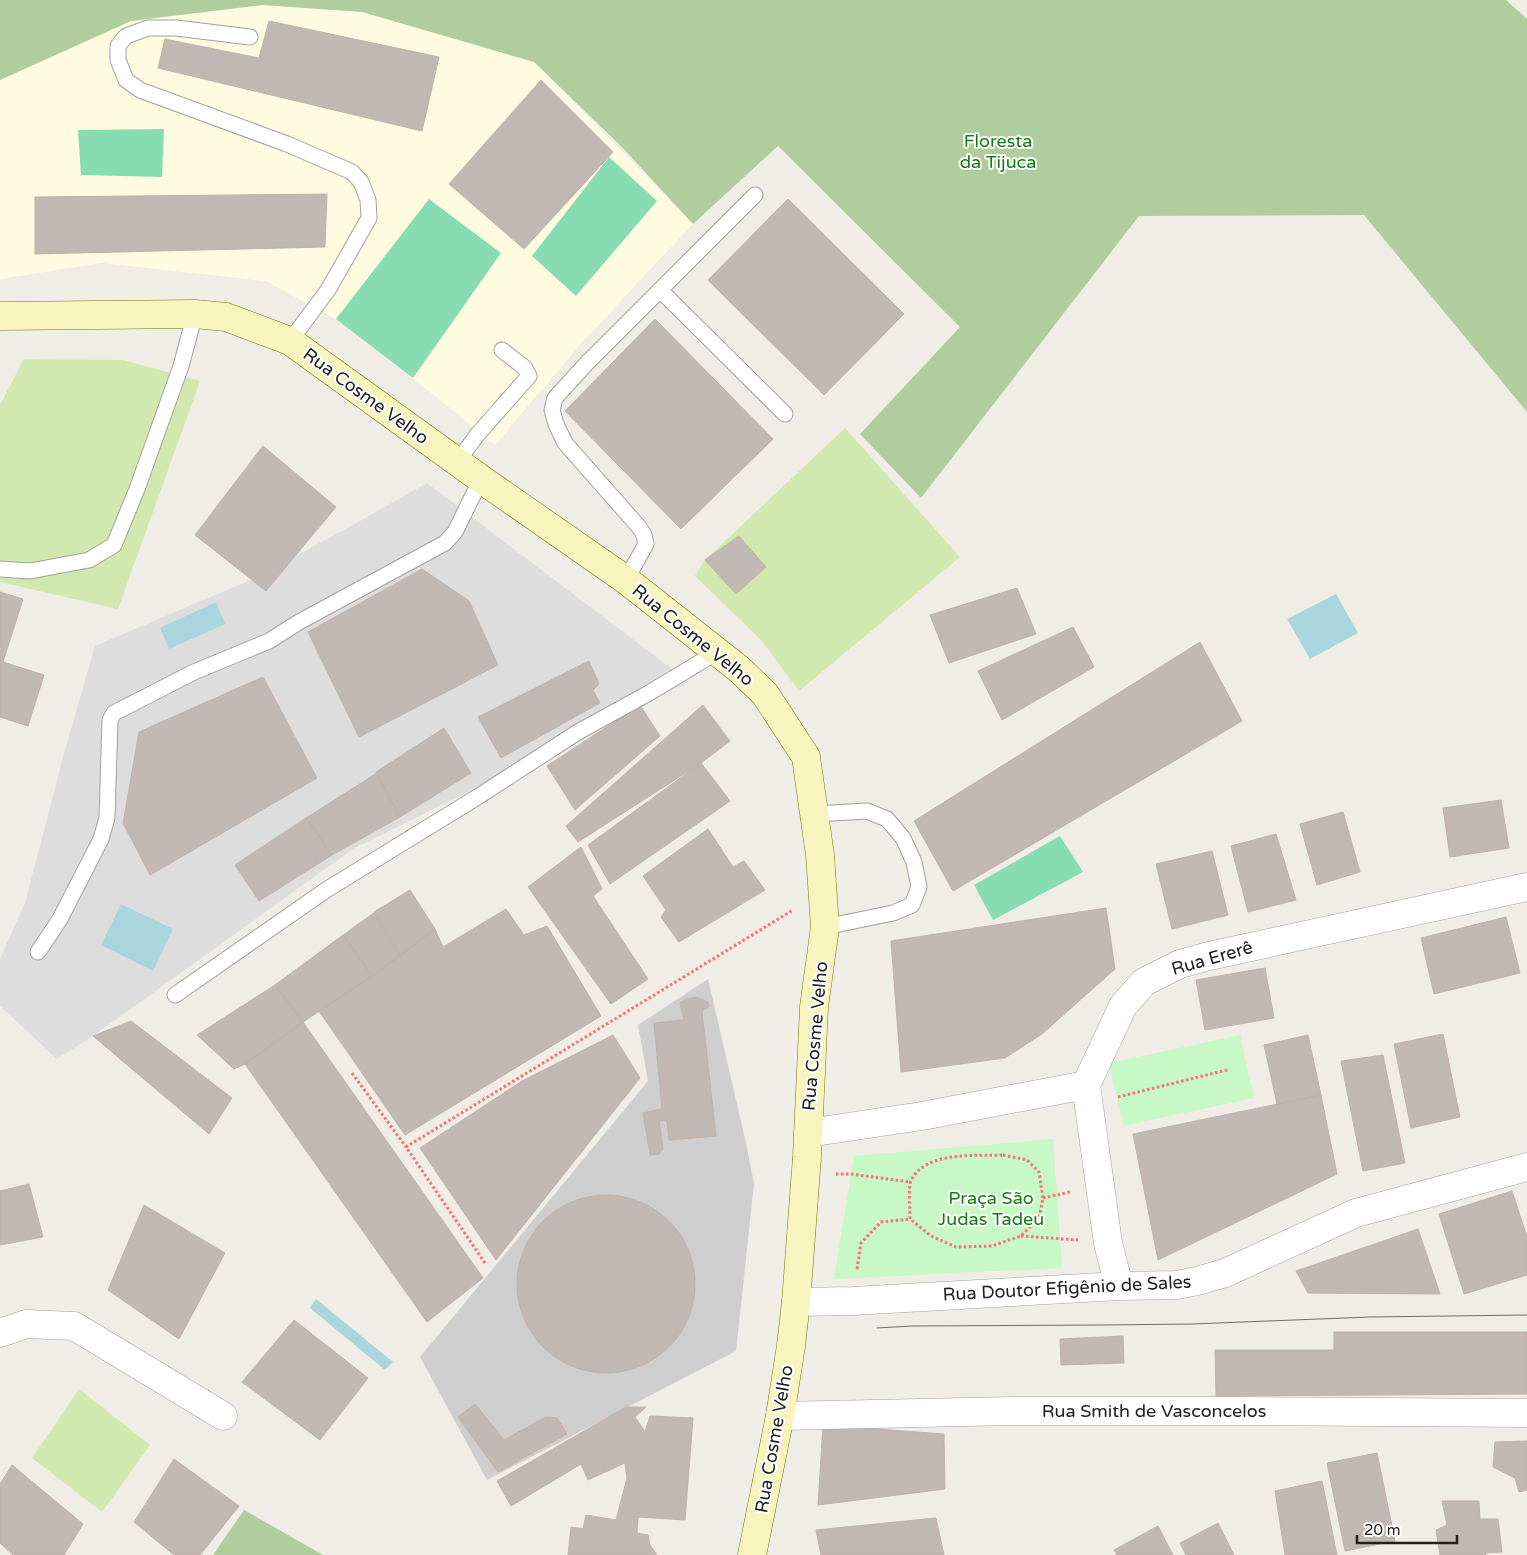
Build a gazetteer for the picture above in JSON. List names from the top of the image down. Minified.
{"streets":{"main road":["Rua Cosme Velho"],"street":["Rua Ererê","Rua Doutor Efigênio de Sales","Rua Smith de Vasconcelos"]},"crossings":[["Rua Cosme Velho","Rua Doutor Efigênio de Sales"],["Rua Cosme Velho","Rua Smith de Vasconcelos"]],"parks":["Floresta da Tijuca","Praça São Judas Tadeu"],"scale_bar":"20 m"}
